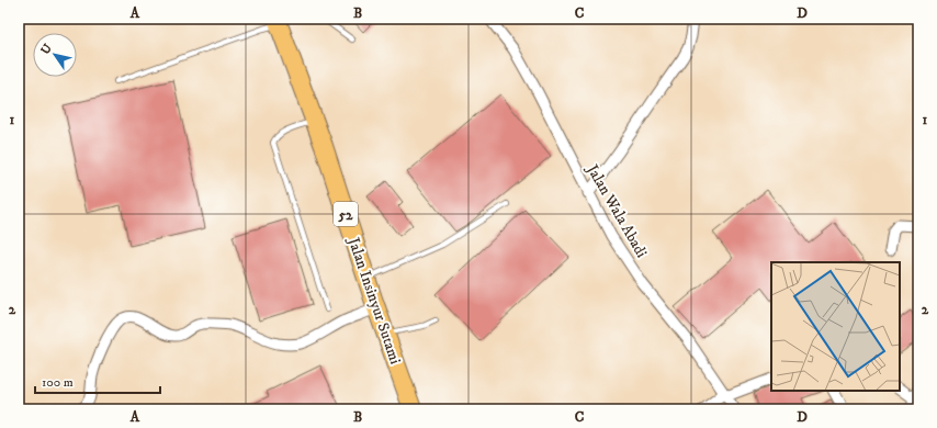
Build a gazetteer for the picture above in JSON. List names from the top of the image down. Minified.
{"streets":{"highway":["52","Jalan Insinyur Sutami"],"street":["Jalan Wala Abadi"]},"scale_bar":"100 m","north":"top left","grid":{"columns":["A","B","C","D"],"rows":["1","2"]}}
